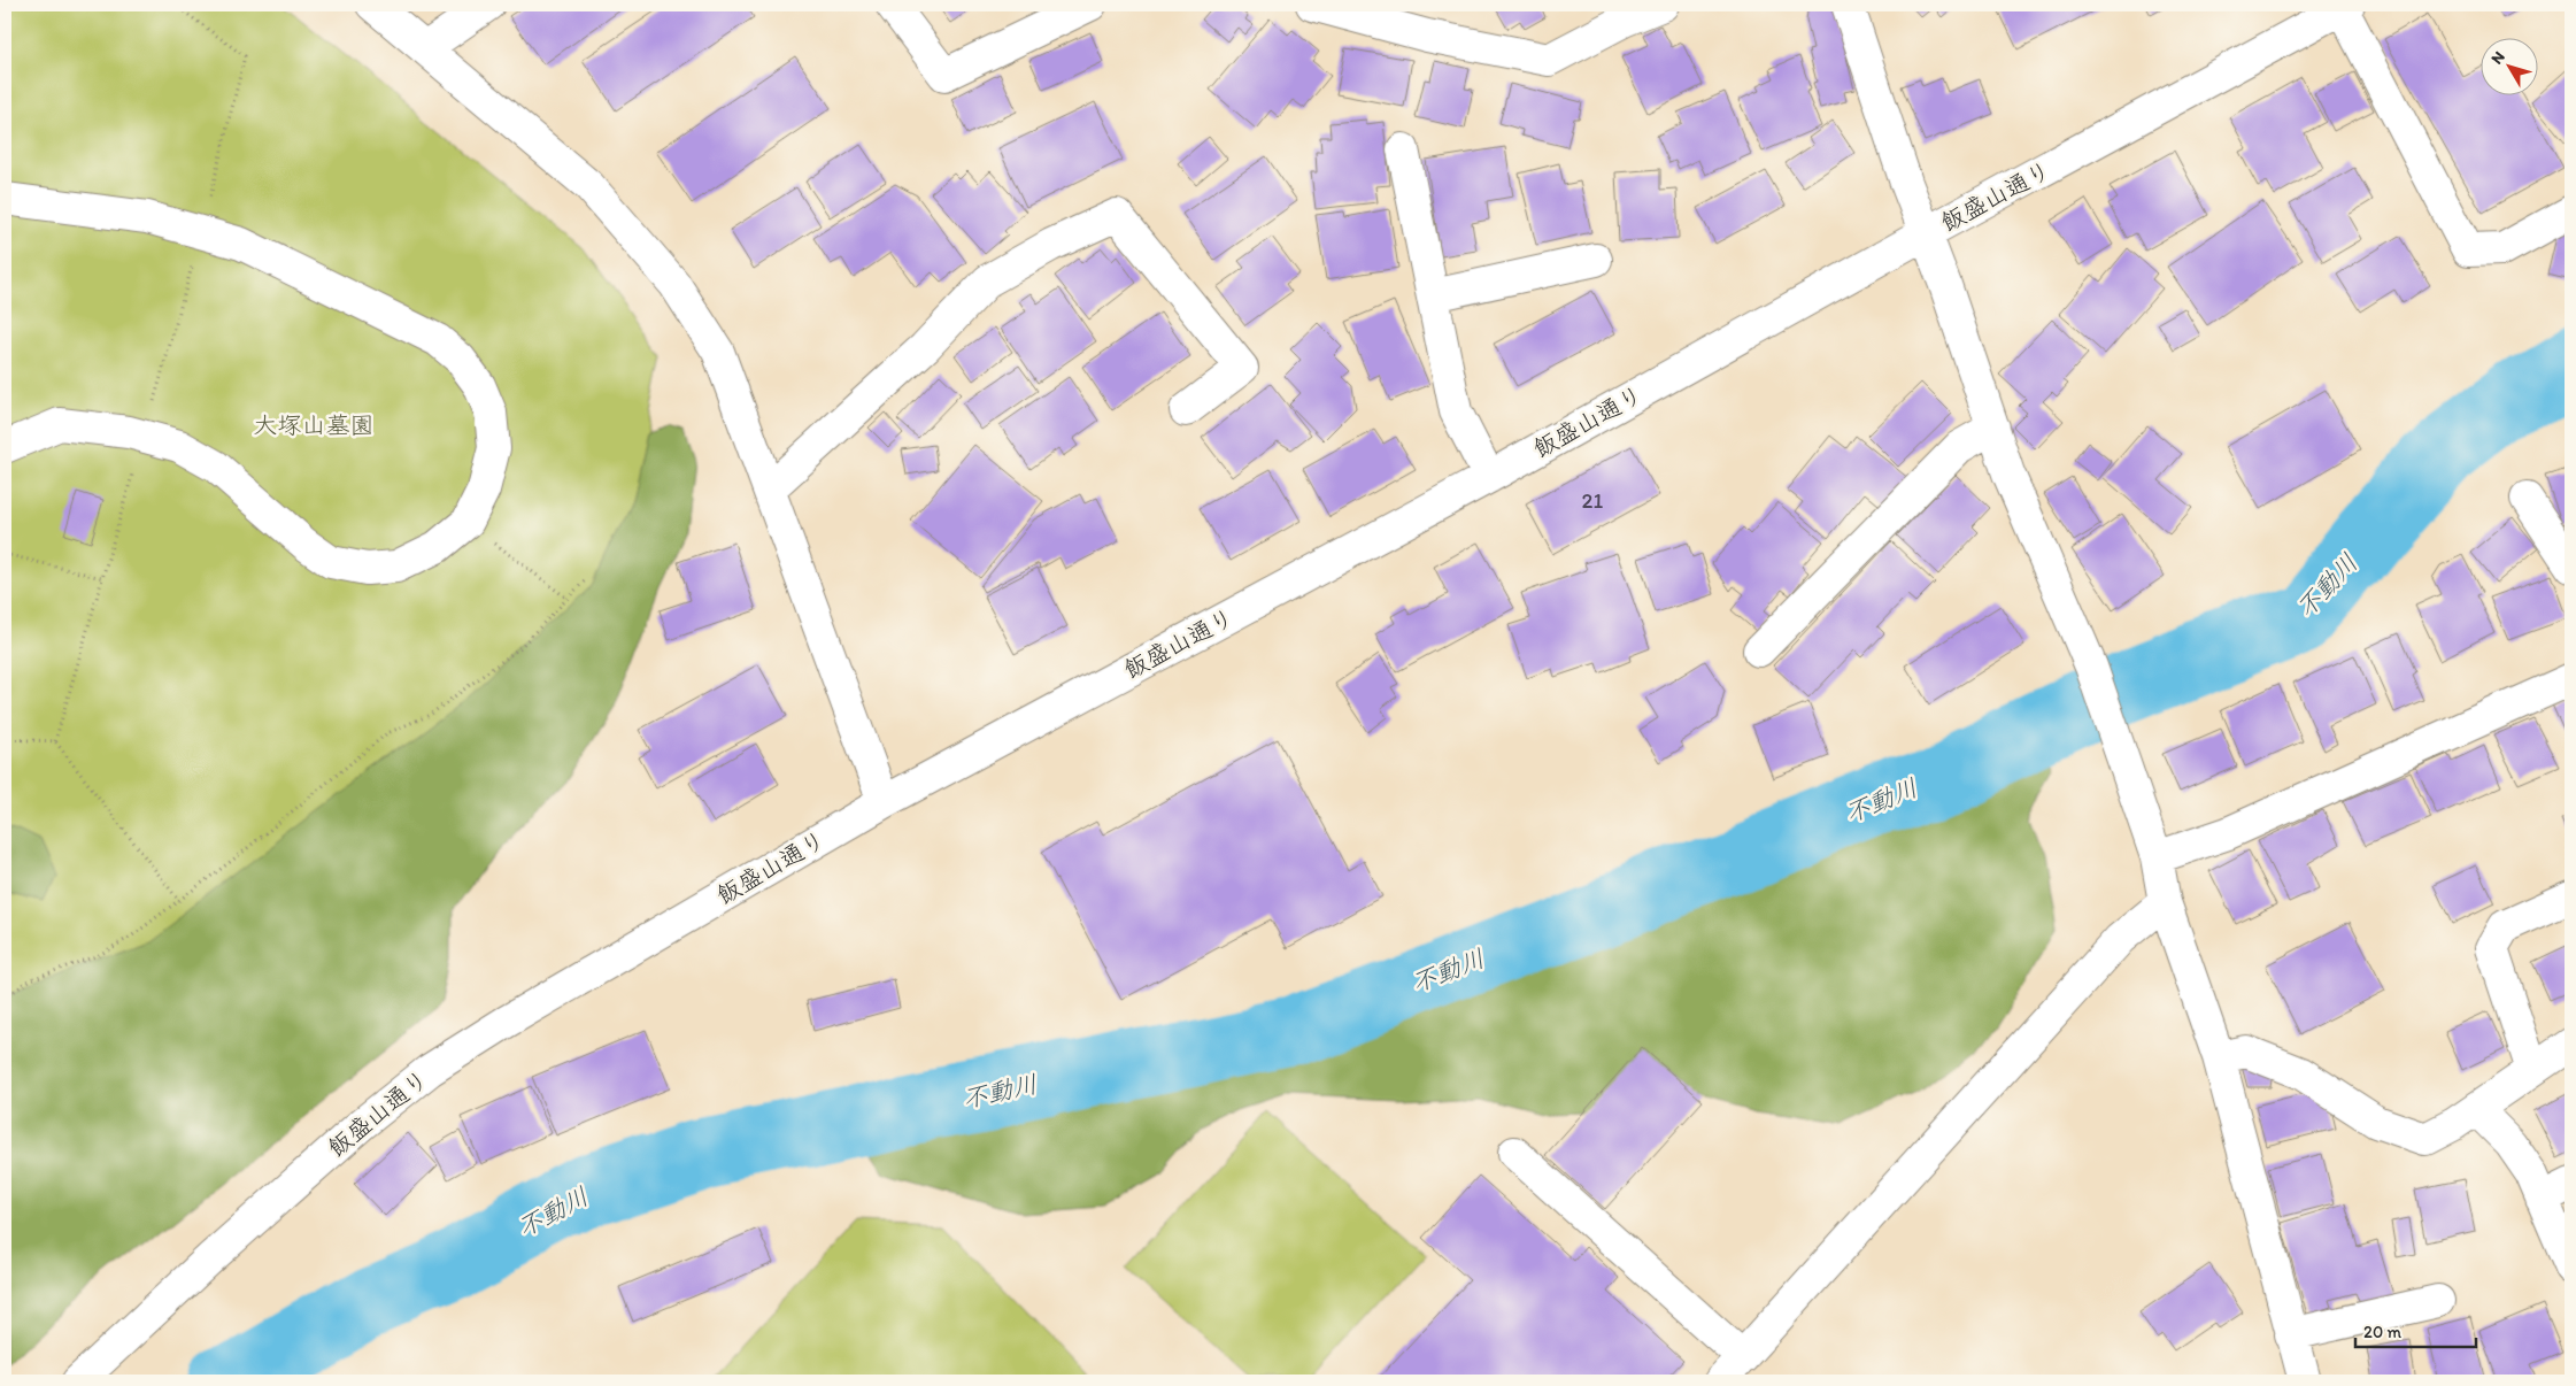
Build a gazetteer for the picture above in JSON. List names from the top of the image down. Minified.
{"streets":{"street":["飯盛山通り"]},"water":["不動川"],"parks":["大塚山墓園"],"house_numbers":["21"],"scale_bar":"20 m","north":"top left"}
